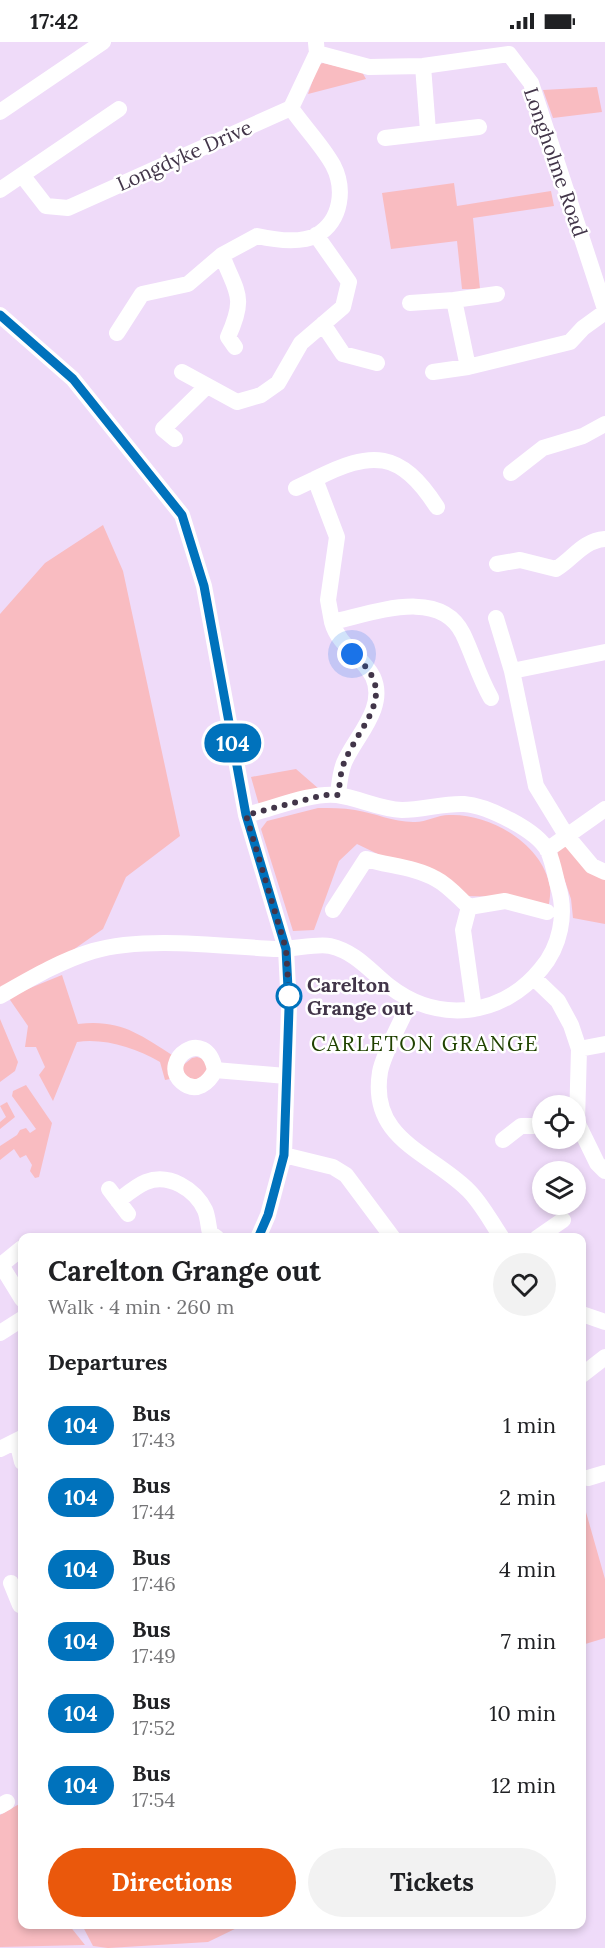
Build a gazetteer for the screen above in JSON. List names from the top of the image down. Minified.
{"streets":{"street":["Longdyke Drive","Longholme Road"]},"districts":["CARLETON GRANGE"],"places":["Carelton Grange out"],"lines":["bus line 104"],"page":{"status":"17:42","on_map":"104","heading":[["Carelton Grange out","Walk · 4 min · 260 m"],"Departures"],"list":[{"mark":"104","name":"Bus","note":"17:43","value":"1 min"},{"mark":"104","name":"Bus","note":"17:44","value":"2 min"},{"mark":"104","name":"Bus","note":"17:46","value":"4 min"},{"mark":"104","name":"Bus","note":"17:49","value":"7 min"},{"mark":"104","name":"Bus","note":"17:52","value":"10 min"},{"mark":"104","name":"Bus","note":"17:54","value":"12 min"}],"buttons":["Directions","Tickets"]}}
